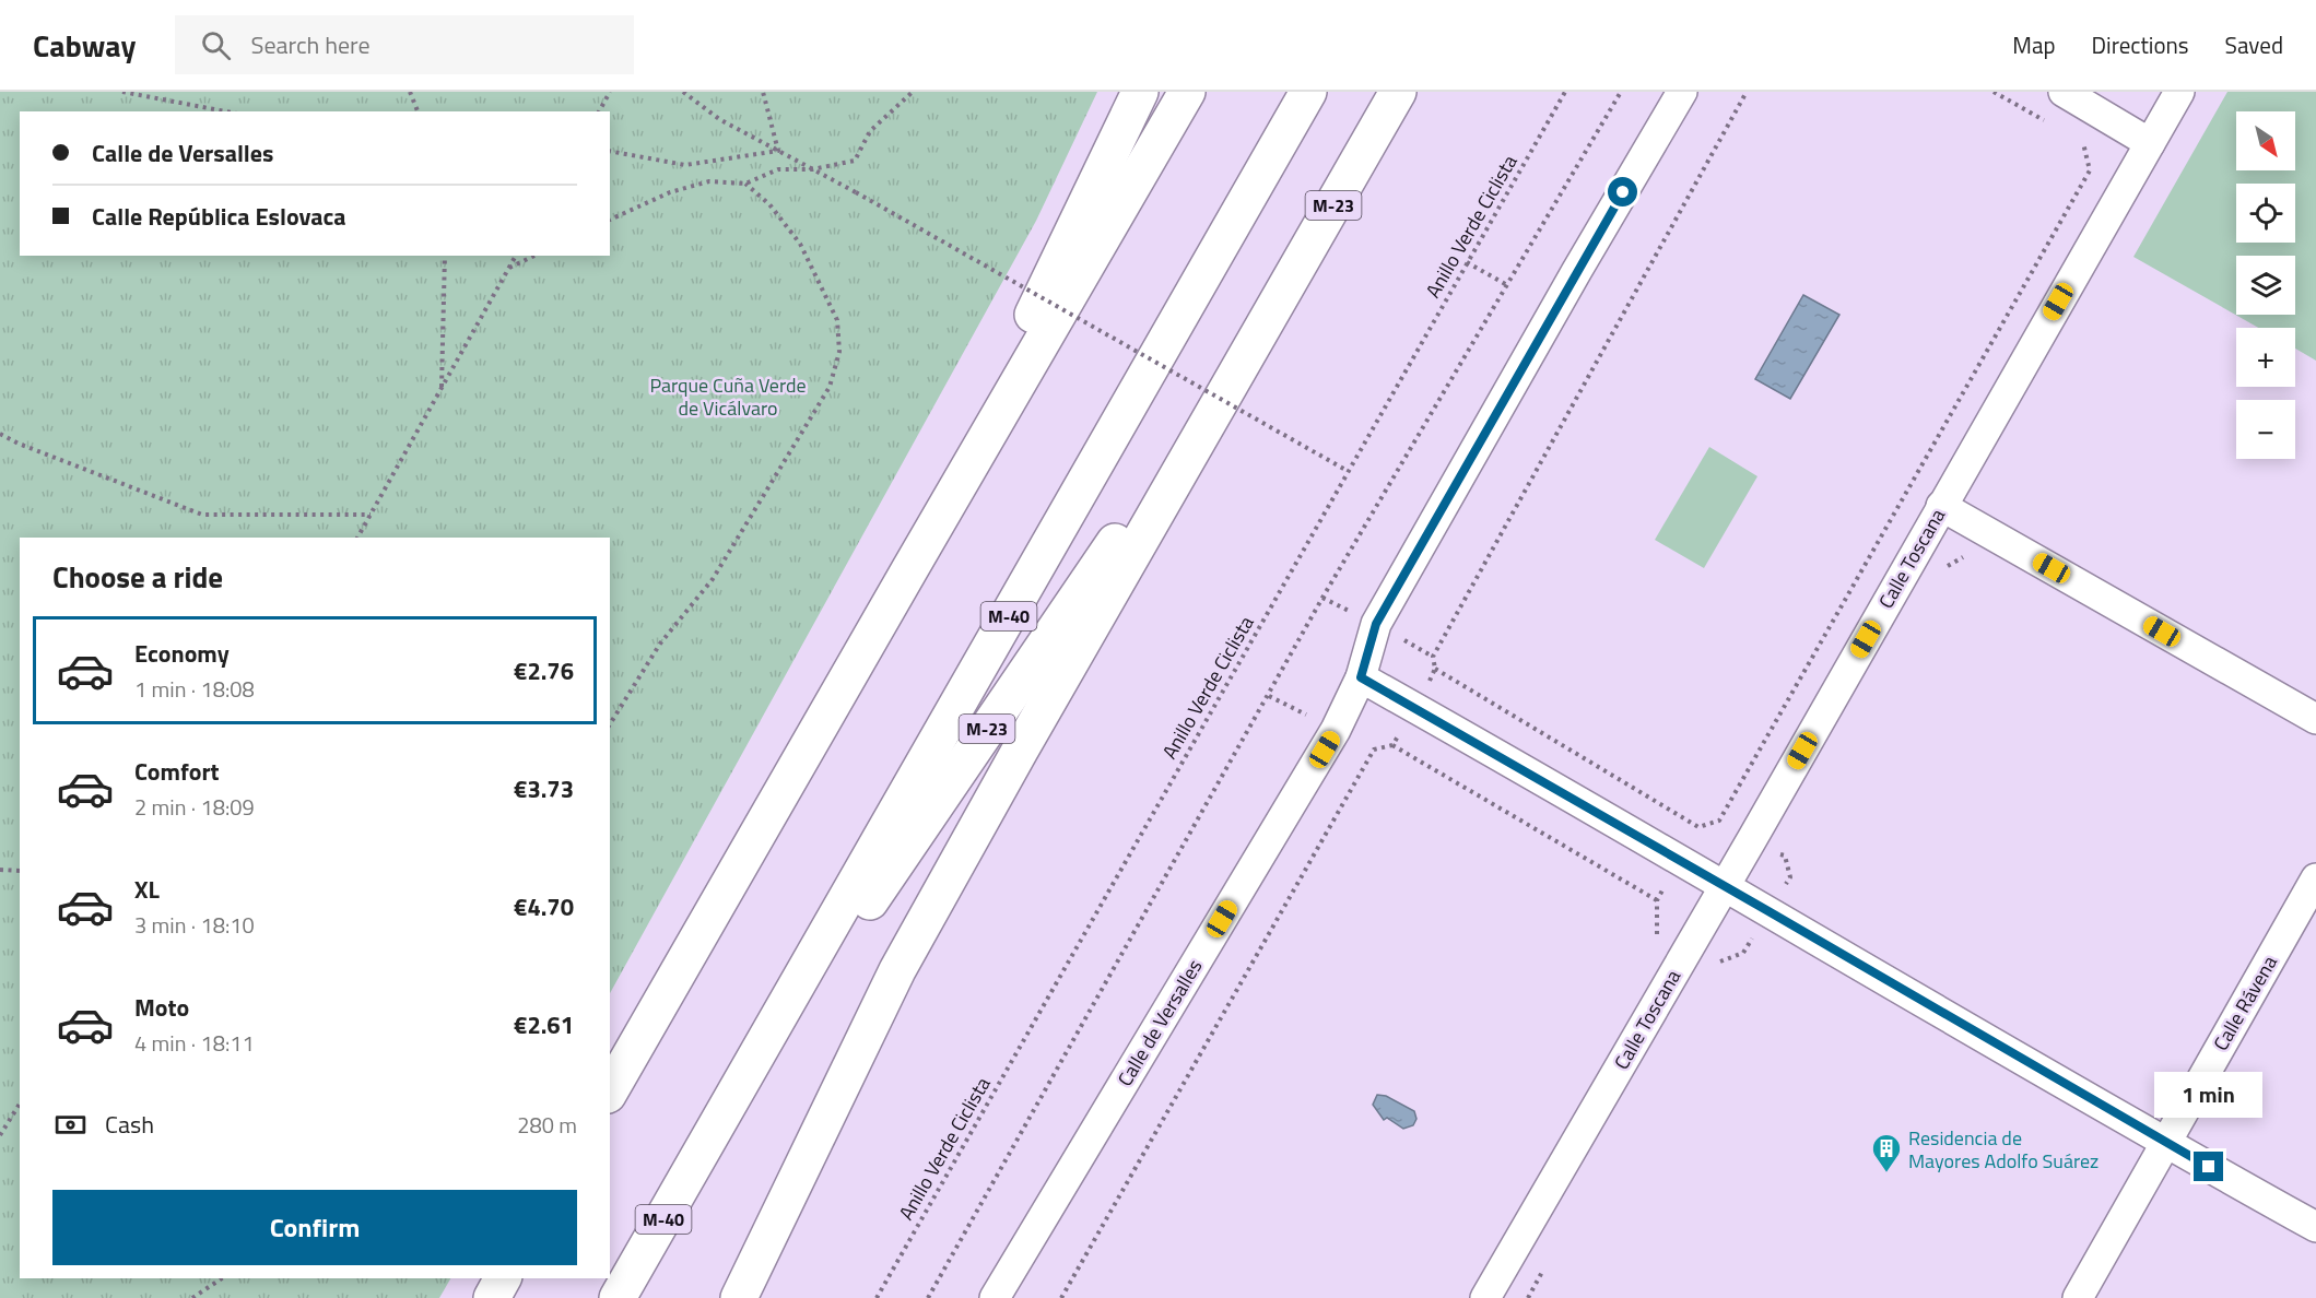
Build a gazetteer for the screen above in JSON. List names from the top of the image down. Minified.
{"streets":{"highway":["M-23","M-40"],"street":["Calle Toscana","Calle Rávena","Calle de Versalles"],"path":["Anillo Verde Ciclista"]},"crossings":[["M-23","M-40"]],"parks":["Parque Cuña Verde de Vicálvaro"],"places":{"building":["Residencia de Mayores Adolfo Suárez"]},"north":"bottom right","page":{"header":"Cabway","search":"Search here","nav":["Map","Directions","Saved"],"map_buttons":["+","−"],"banner":["Calle de Versalles","Calle República Eslovaca"],"heading":"Choose a ride","list":[{"name":"Economy","note":"1 min · 18:08","value":"€2.76"},{"name":"Comfort","note":"2 min · 18:09","value":"€3.73"},{"name":"XL","note":"3 min · 18:10","value":"€4.70"},{"name":"Moto","note":"4 min · 18:11","value":"€2.61"}],"bubble":"1 min","pay":["Cash","280 m"],"buttons":"Confirm"}}
